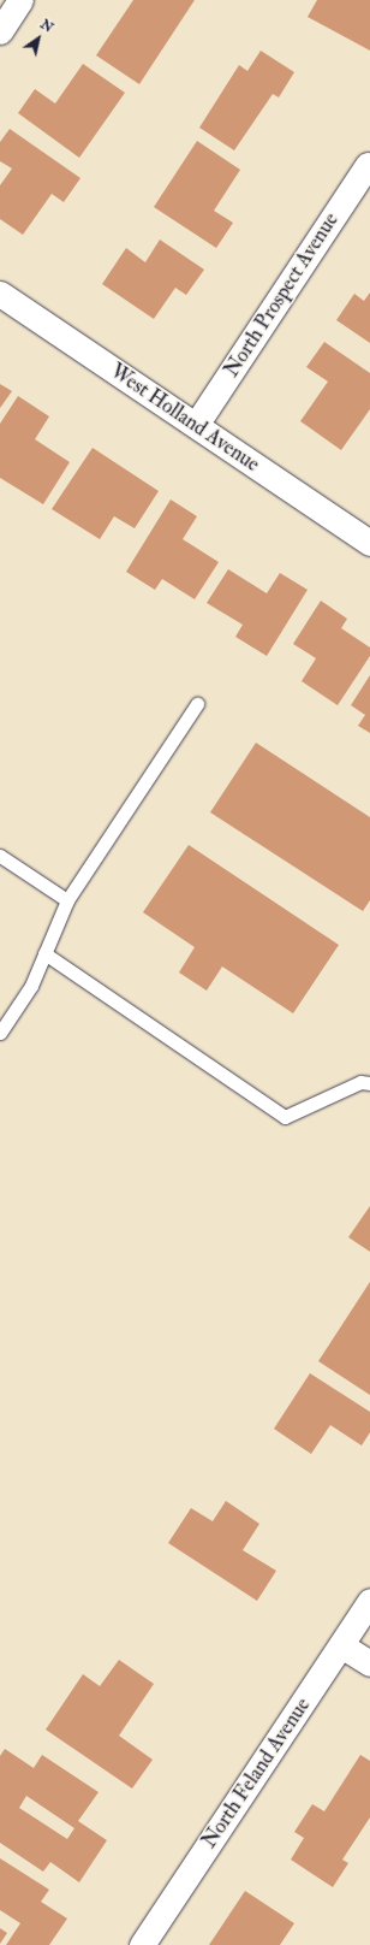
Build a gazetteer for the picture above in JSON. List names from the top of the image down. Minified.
{"streets":{"street":["North Prospect Avenue","West Holland Avenue","North Feland Avenue"]},"crossings":[["North Prospect Avenue","West Holland Avenue"]],"north":"top right"}
